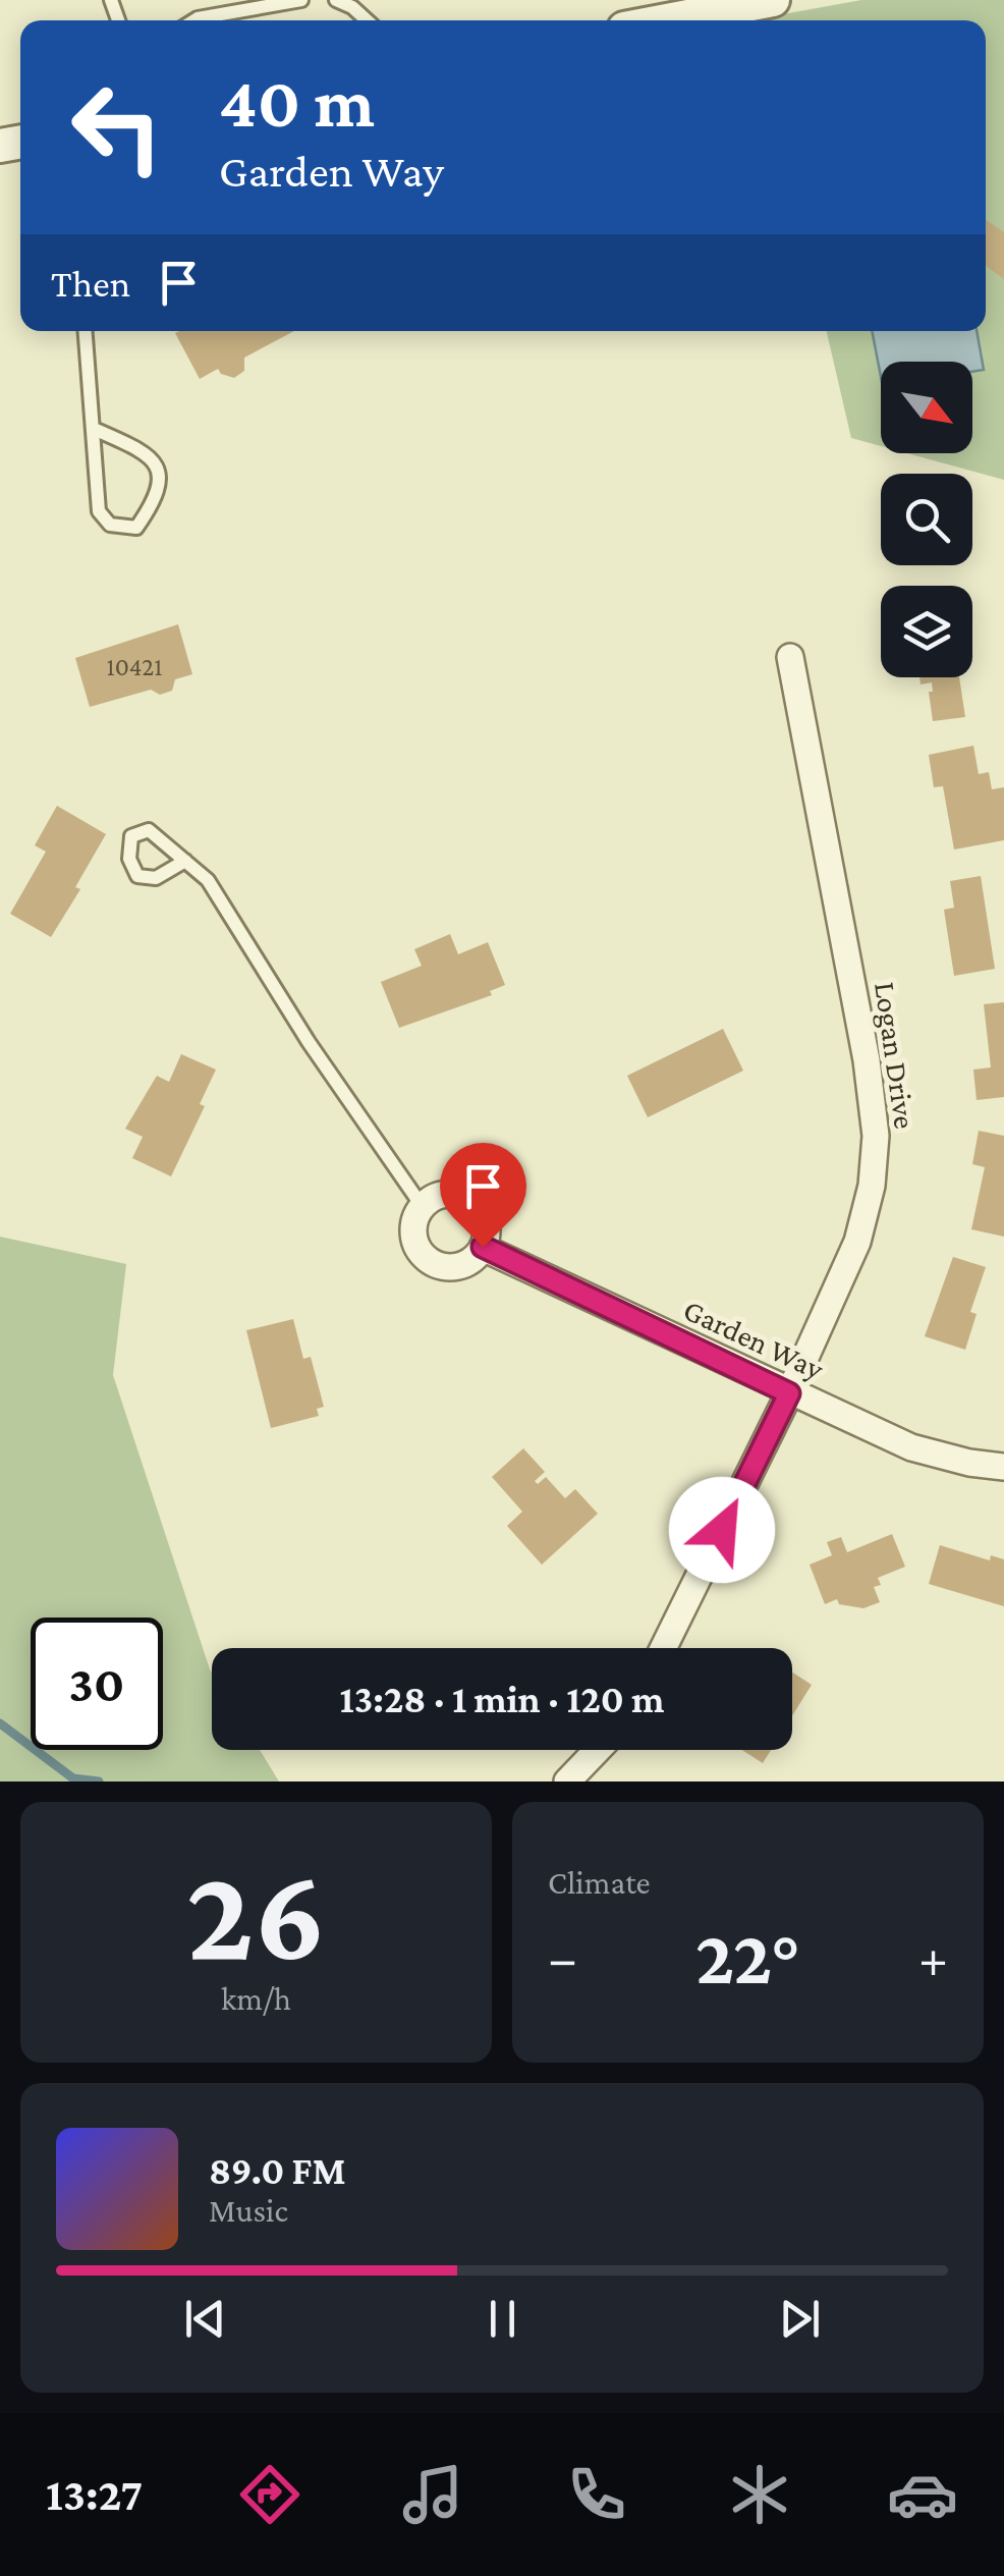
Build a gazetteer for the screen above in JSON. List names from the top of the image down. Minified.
{"streets":{"street":["Logan Drive","Garden Way"]},"crossings":[["Logan Drive","Garden Way"]],"house_numbers":["10421"],"north":"bottom right","page":{"turn":["40 m","Garden Way"],"then":"Then","limit":"30","trip":"13:28 · 1 min · 120 m","tile":[["26","km/h"],"Climate"],"heat":["−","22°","+"],"song":["89.0 FM","Music"],"tabs":"13:27"}}
